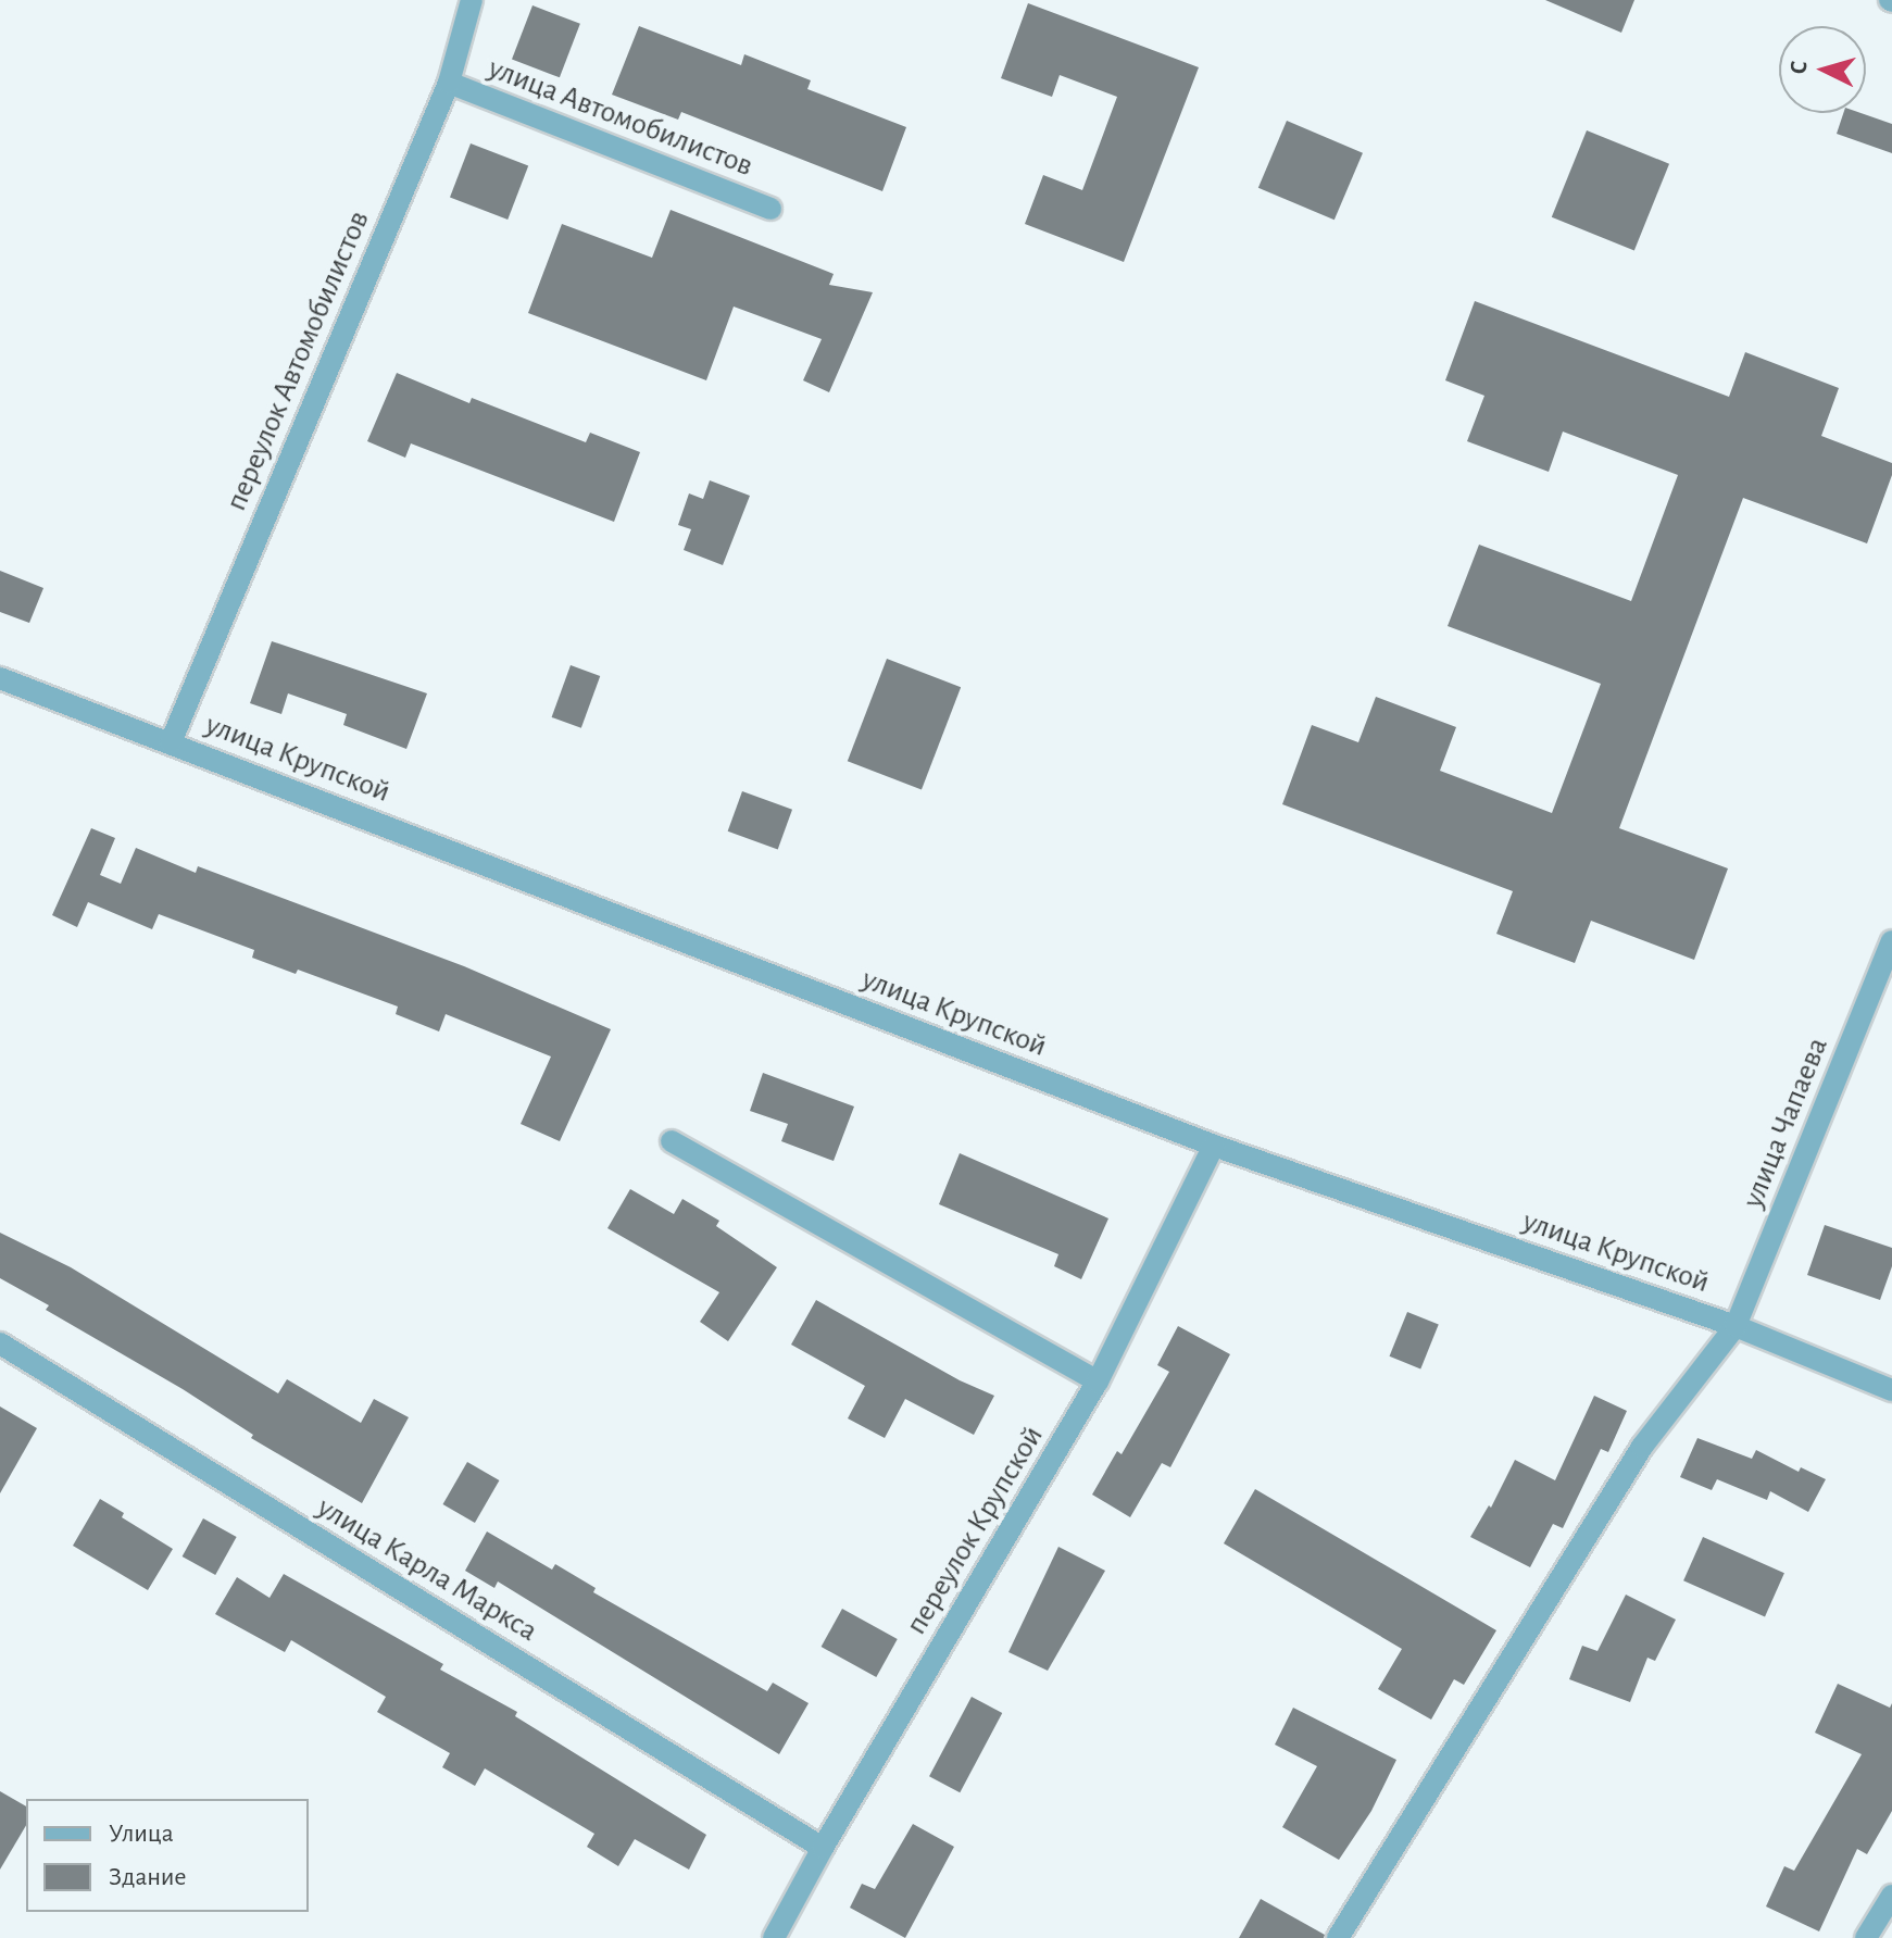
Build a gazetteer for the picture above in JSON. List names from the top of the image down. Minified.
{"streets":{"street":["улица Автомобилистов","переулок Автомобилистов","улица Крупской","улица Чапаева","переулок Крупской","улица Карла Маркса"]},"crossings":[["улица Автомобилистов","переулок Автомобилистов"],["переулок Автомобилистов","улица Крупской"],["улица Крупской","улица Чапаева"],["улица Крупской","переулок Крупской"],["переулок Крупской","улица Карла Маркса"]],"legend":["Улица","Здание"],"north":"left"}
